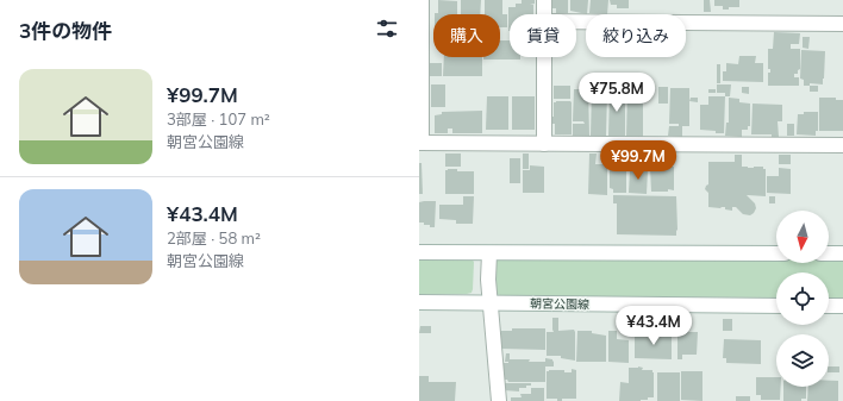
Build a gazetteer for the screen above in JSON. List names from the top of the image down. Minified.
{"streets":{"street":["朝宮公園線"]},"north":"bottom","page":{"heading":"3件の物件","chip":["購入","賃貸","絞り込み"],"list":[{"name":"¥99.7M","note":"3部屋 · 107 m² · 朝宮公園線"},{"name":"¥43.4M","note":"2部屋 · 58 m² · 朝宮公園線"}],"price":["¥75.8M","¥99.7M","¥43.4M"]}}
